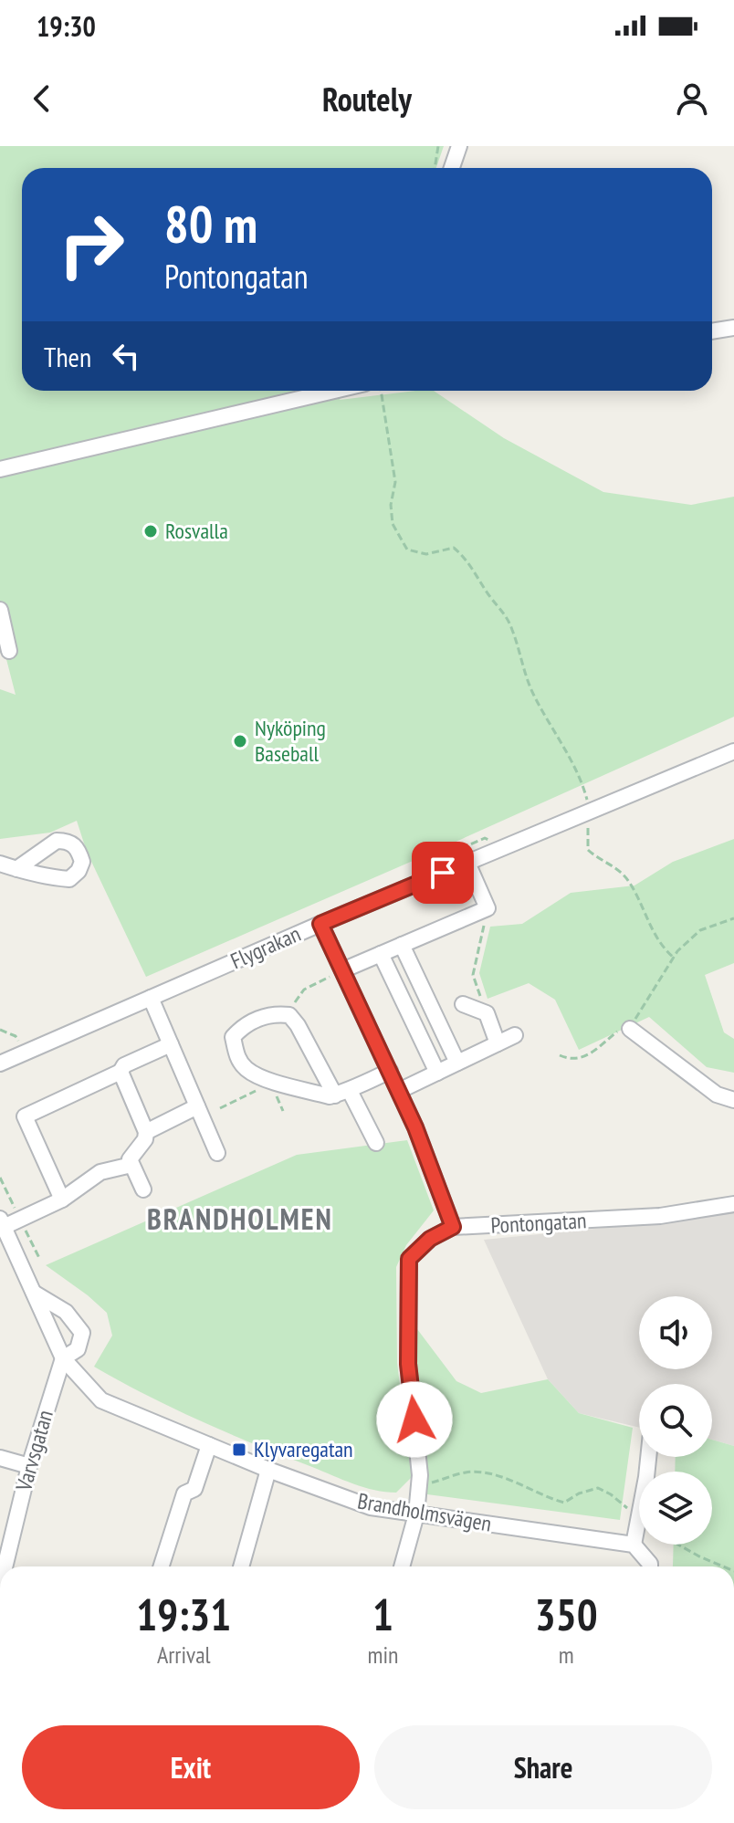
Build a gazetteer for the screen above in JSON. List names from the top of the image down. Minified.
{"streets":{"street":["Flygrakan","Pontongatan","Varvsgatan","Brandholmsvägen"]},"crossings":[["Pontongatan","Brandholmsvägen"],["Varvsgatan","Brandholmsvägen"]],"districts":["BRANDHOLMEN"],"places":{"other":["Rosvalla","Nyköping Baseball"],"transit":["Klyvaregatan"]},"page":{"status":"19:30","header":"Routely","turn":["80 m","Pontongatan"],"then":"Then","eta":["19:31","Arrival","1","min","350","m"],"buttons":["Exit","Share"]}}
